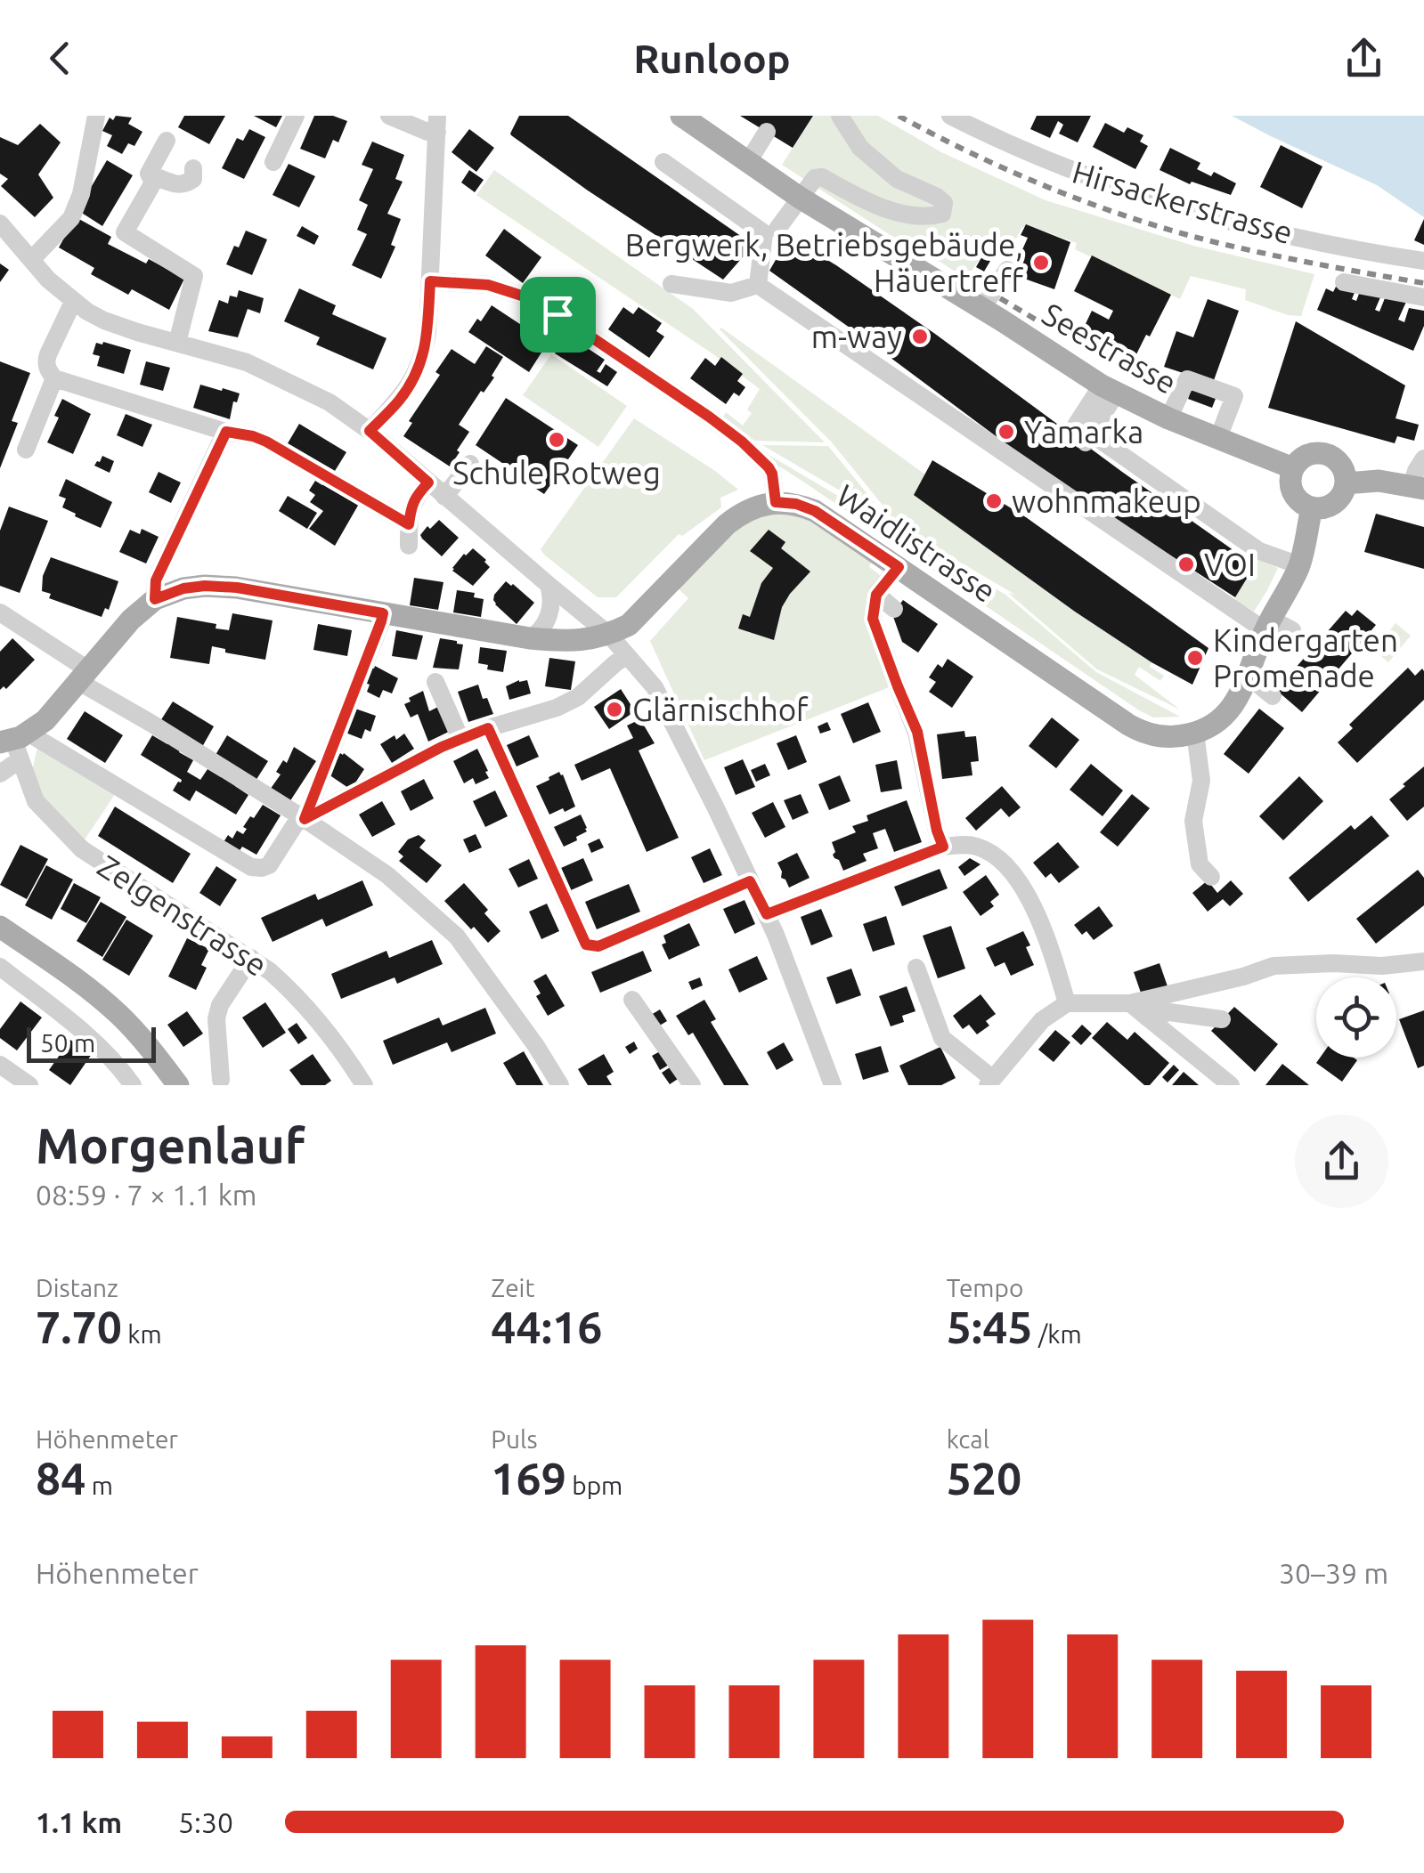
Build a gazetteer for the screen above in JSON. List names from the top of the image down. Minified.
{"streets":{"main road":["Seestrasse","Waidlistrasse"],"street":["Hirsackerstrasse","Zelgenstrasse"]},"places":["Bergwerk, Betriebsgebäude, Häuertreff","m-way","Yamarka","Schule Rotweg","wohnmakeup","VOI","Kindergarten Promenade","Glärnischhof"],"scale_bar":"50 m","page":{"header":"Runloop","scale":"50 m","heading":["Morgenlauf","08:59 · 7 × 1.1 km"],"stats":[["Distanz","7.70 km"],["Zeit","44:16"],["Tempo","5:45 /km"],["Höhenmeter","84 m"],["Puls","169 bpm"],["kcal","520"]],"chart":["Höhenmeter","30–39 m"],"list":[{"name":"1.1 km","note":"5:30"}]}}
